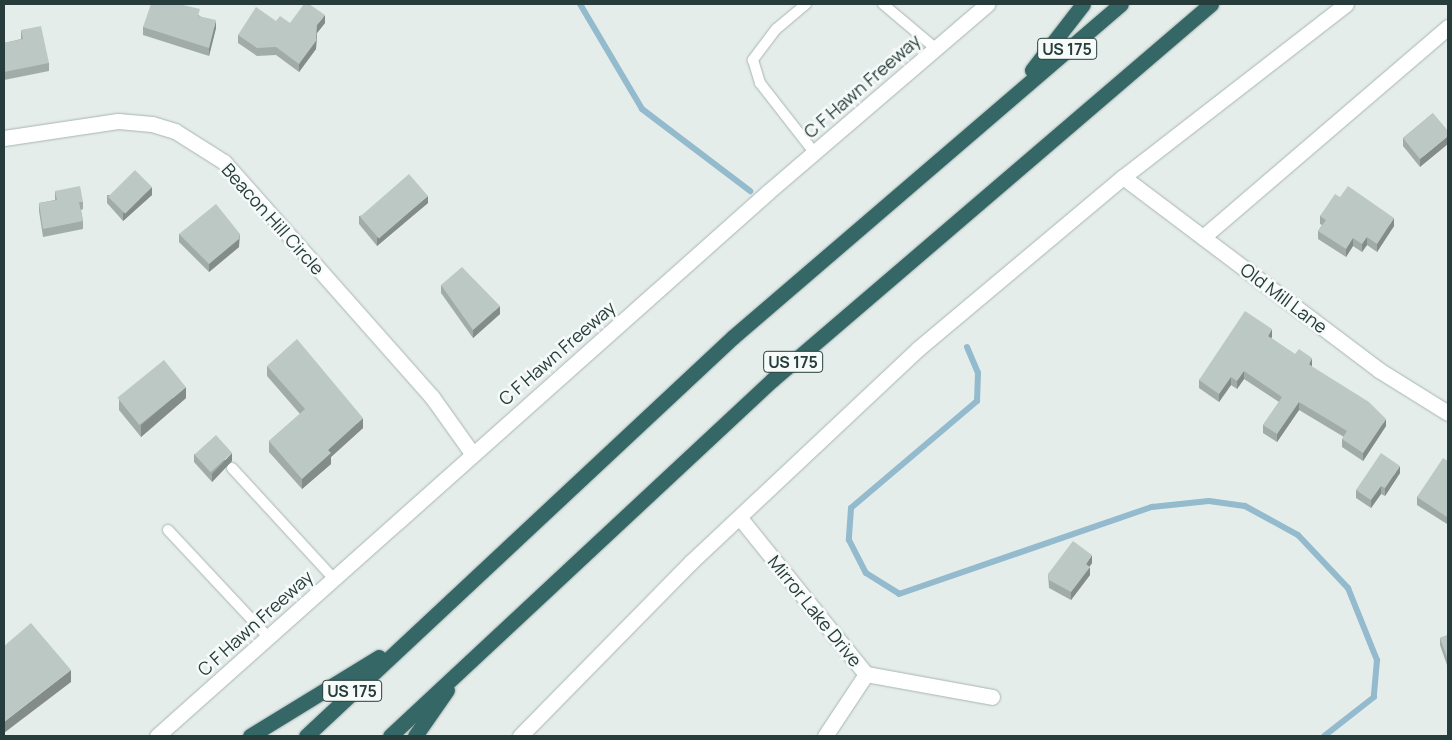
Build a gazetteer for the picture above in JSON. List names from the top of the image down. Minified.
{"streets":{"highway":["US 175"],"main road":["C F Hawn Freeway","Beacon Hill Circle","Old Mill Lane","Mirror Lake Drive"]},"crossings":[["C F Hawn Freeway","Beacon Hill Circle"]]}
